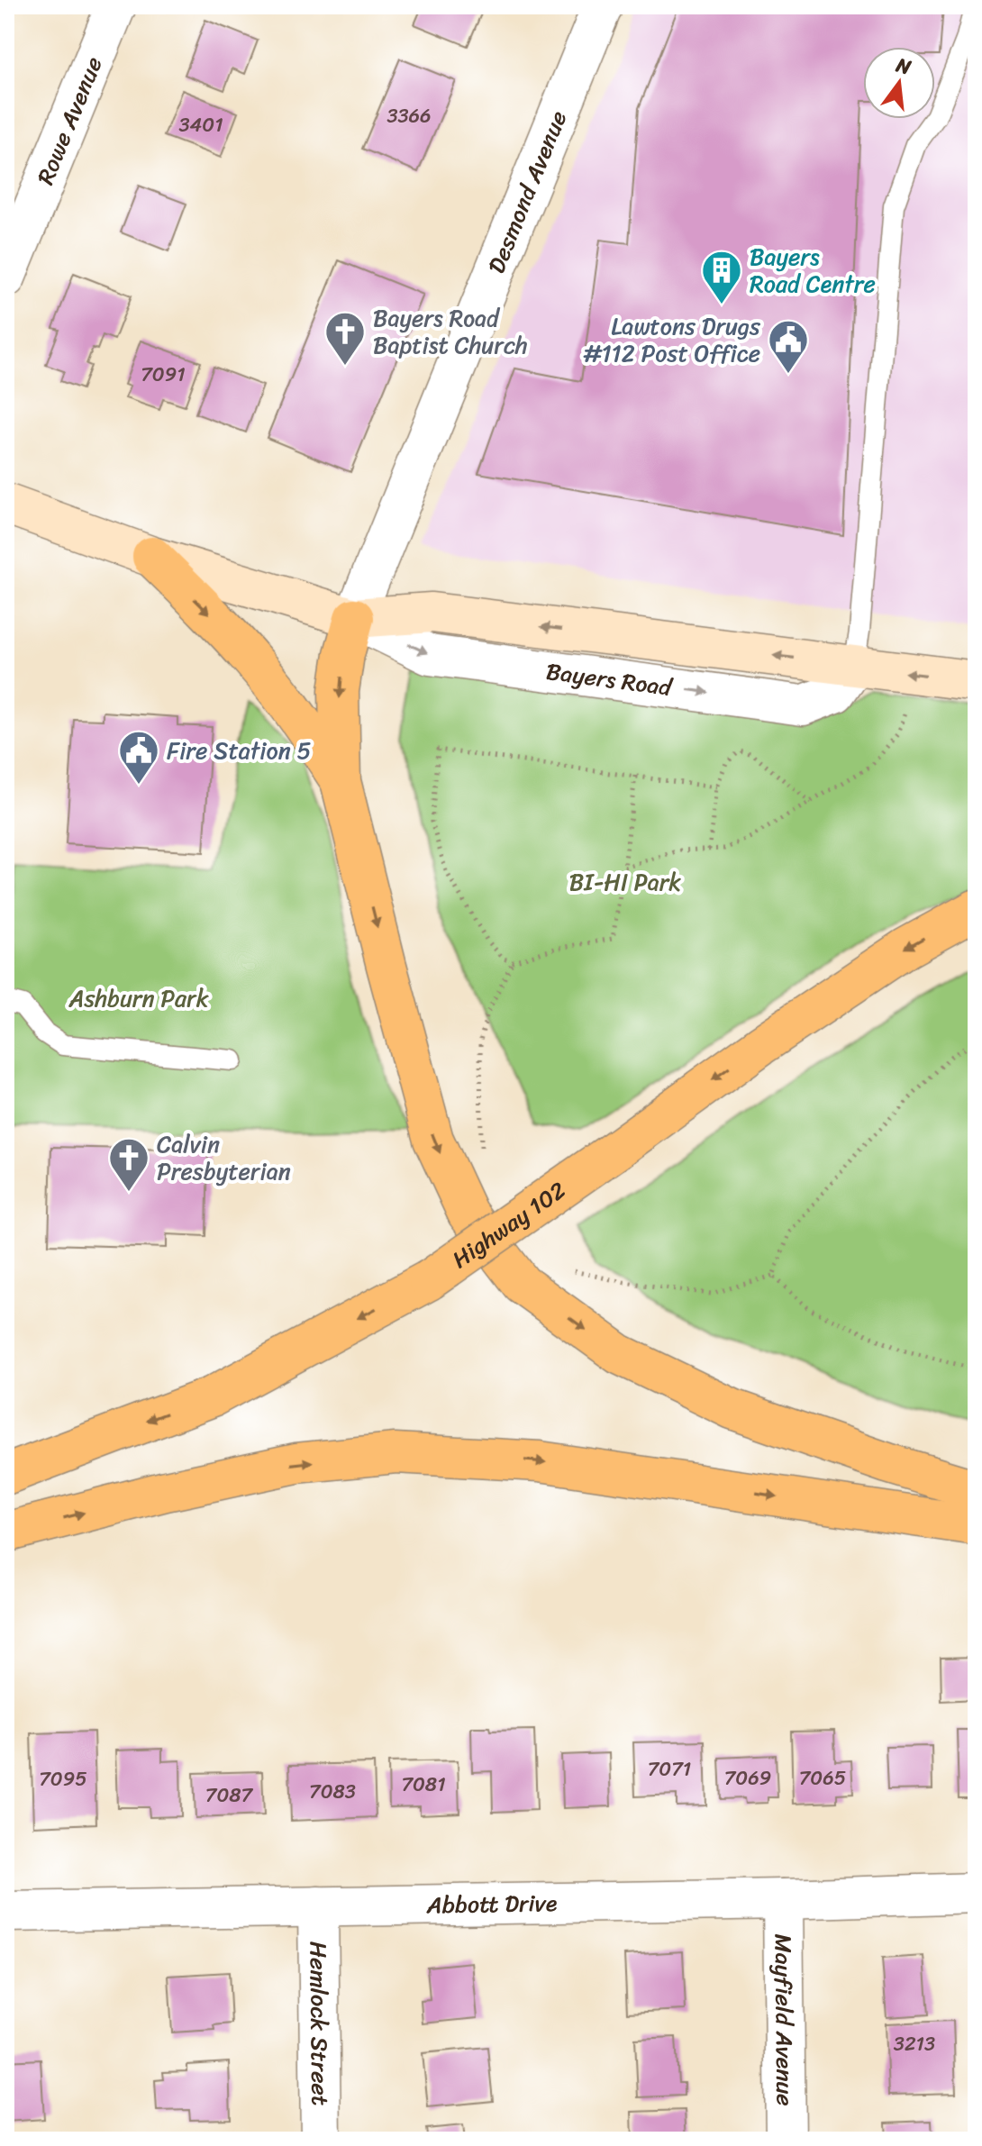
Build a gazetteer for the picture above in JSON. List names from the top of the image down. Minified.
{"streets":{"main road":["Bayers Road","Highway 102"],"street":["Rowe Avenue","Desmond Avenue","Abbott Drive","Mayfield Avenue","Hemlock Street"]},"crossings":[["Desmond Avenue","Bayers Road"],["Abbott Drive","Mayfield Avenue"],["Abbott Drive","Hemlock Street"]],"one_way":["Highway 102"],"parks":["BI-HI Park","Ashburn Park"],"places":{"building":["Bayers Road Centre"],"church":["Bayers Road Baptist Church","Calvin Presbyterian"],"public building":["Lawtons Drugs #112 Post Office","Fire Station 5"]},"house_numbers":["3366","3401","7091","7071","7069","7065","7095","7081","7083","7087","3213"],"north":"top"}
